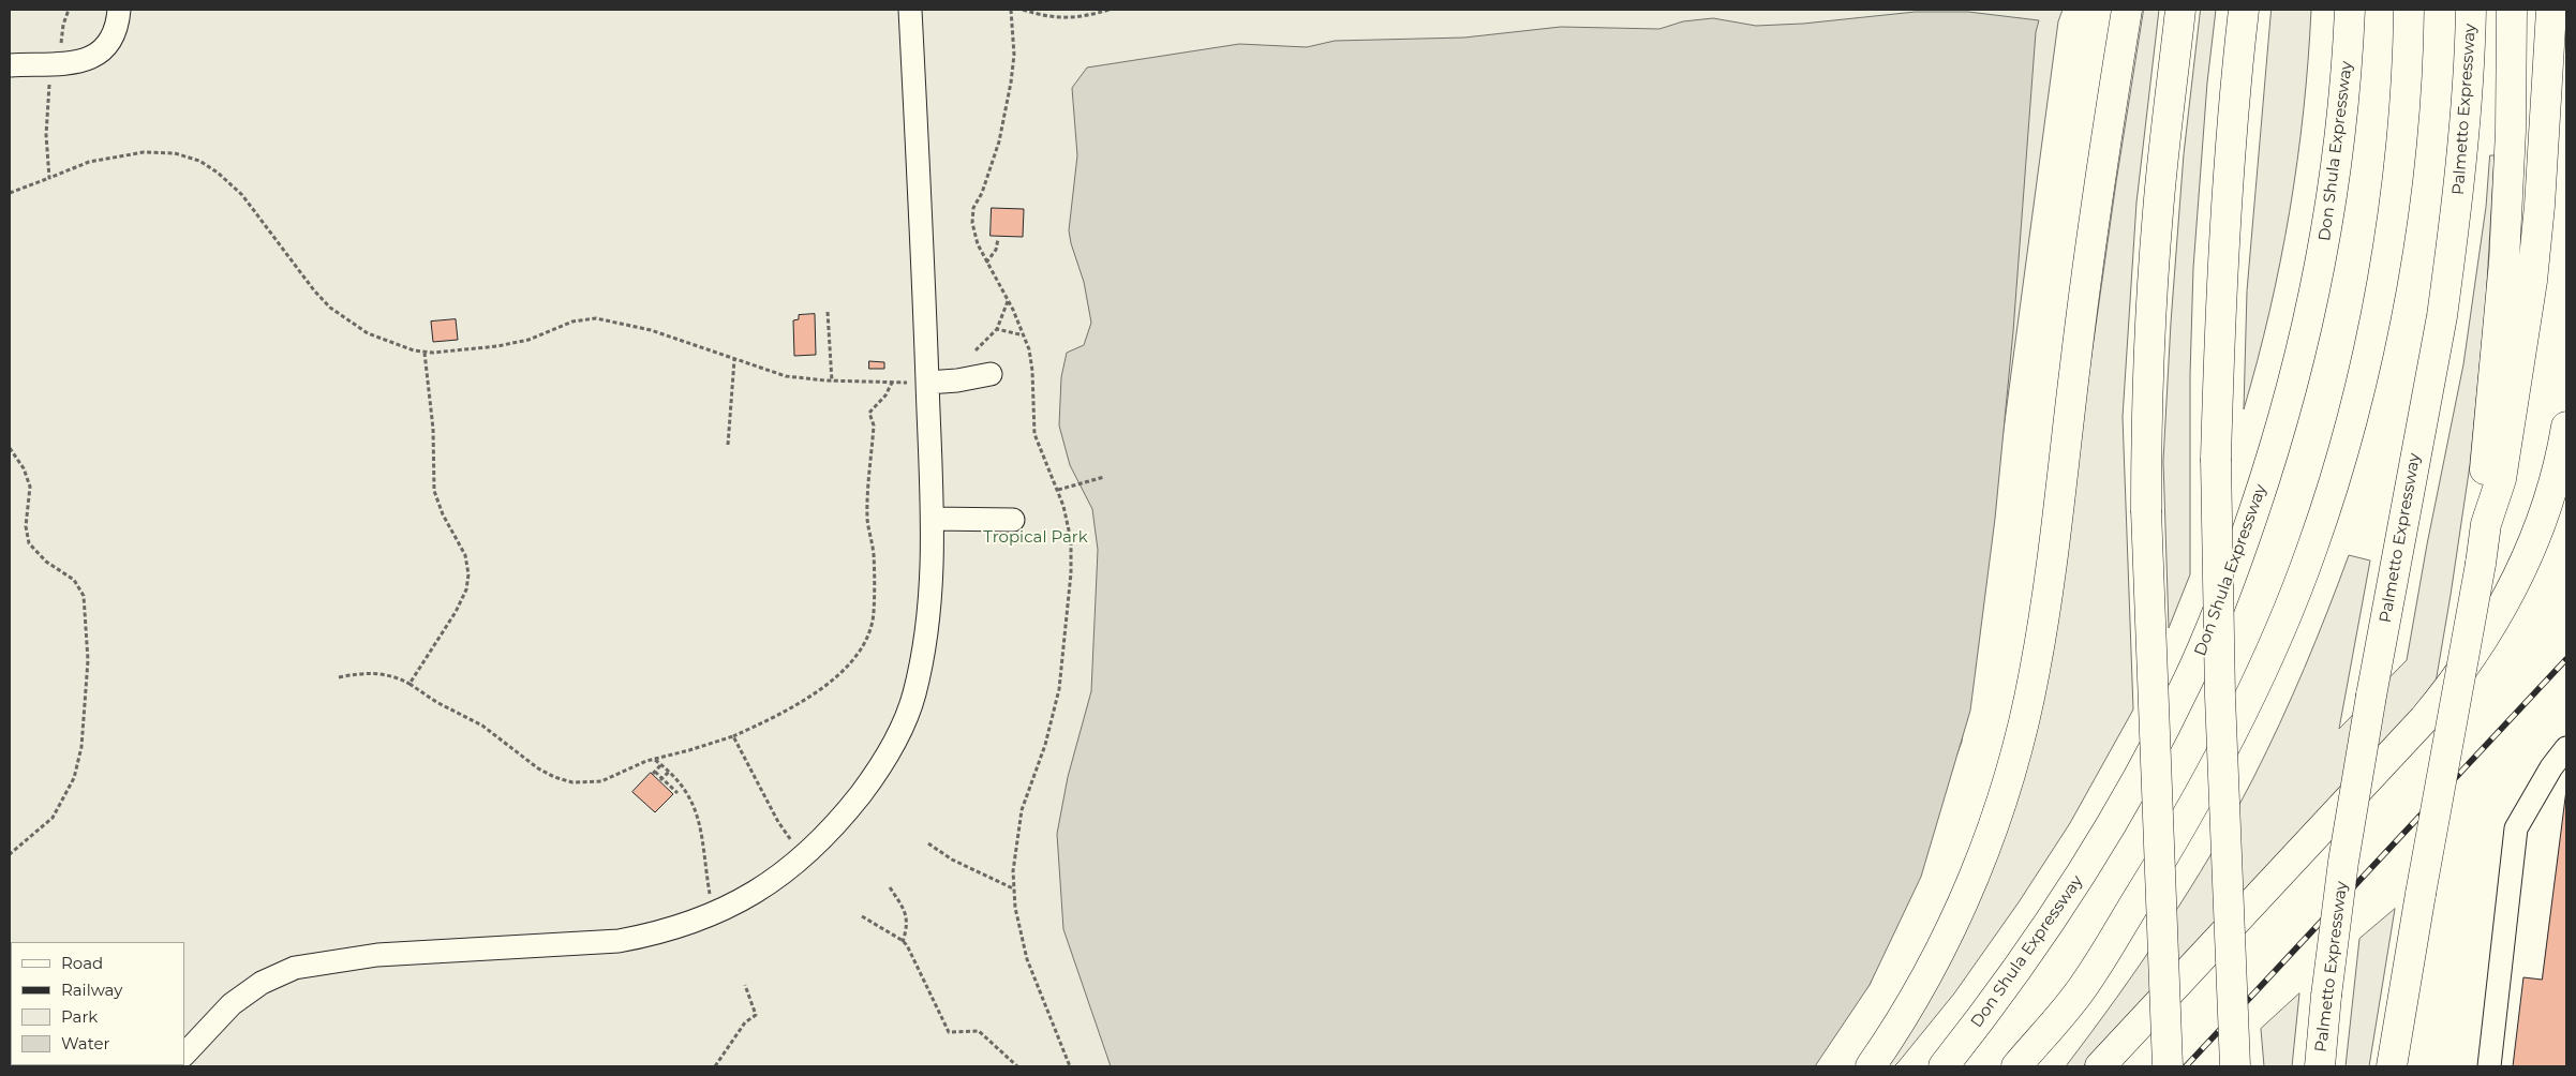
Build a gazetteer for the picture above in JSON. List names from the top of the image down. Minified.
{"streets":{"highway":["Palmetto Expressway","Don Shula Expressway"]},"parks":["Tropical Park"],"legend":["Road","Railway","Park","Water"]}
